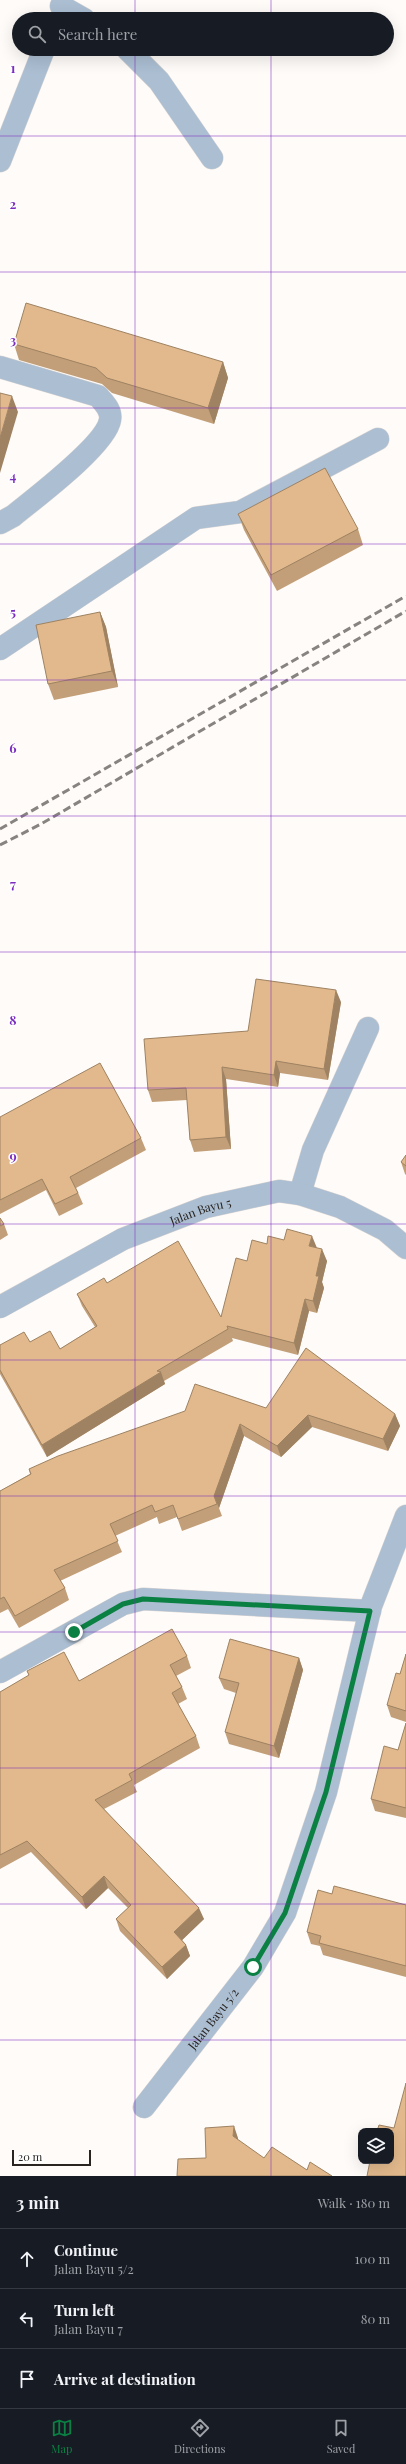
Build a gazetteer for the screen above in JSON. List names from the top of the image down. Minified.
{"streets":{"street":["Jalan Bayu 5","Jalan Bayu 5/2"]},"scale_bar":"20 m","page":{"search":"Search here","scale":"20 m","heading":["3 min","Walk · 180 m"],"list":[["Continue","Jalan Bayu 5/2","100 m"],["Turn left","Jalan Bayu 7","80 m"],"Arrive at destination"],"nav":["Map","Directions","Saved"]},"grid":{"rows":["1","2","3","4","5","6","7","8","9"]}}
